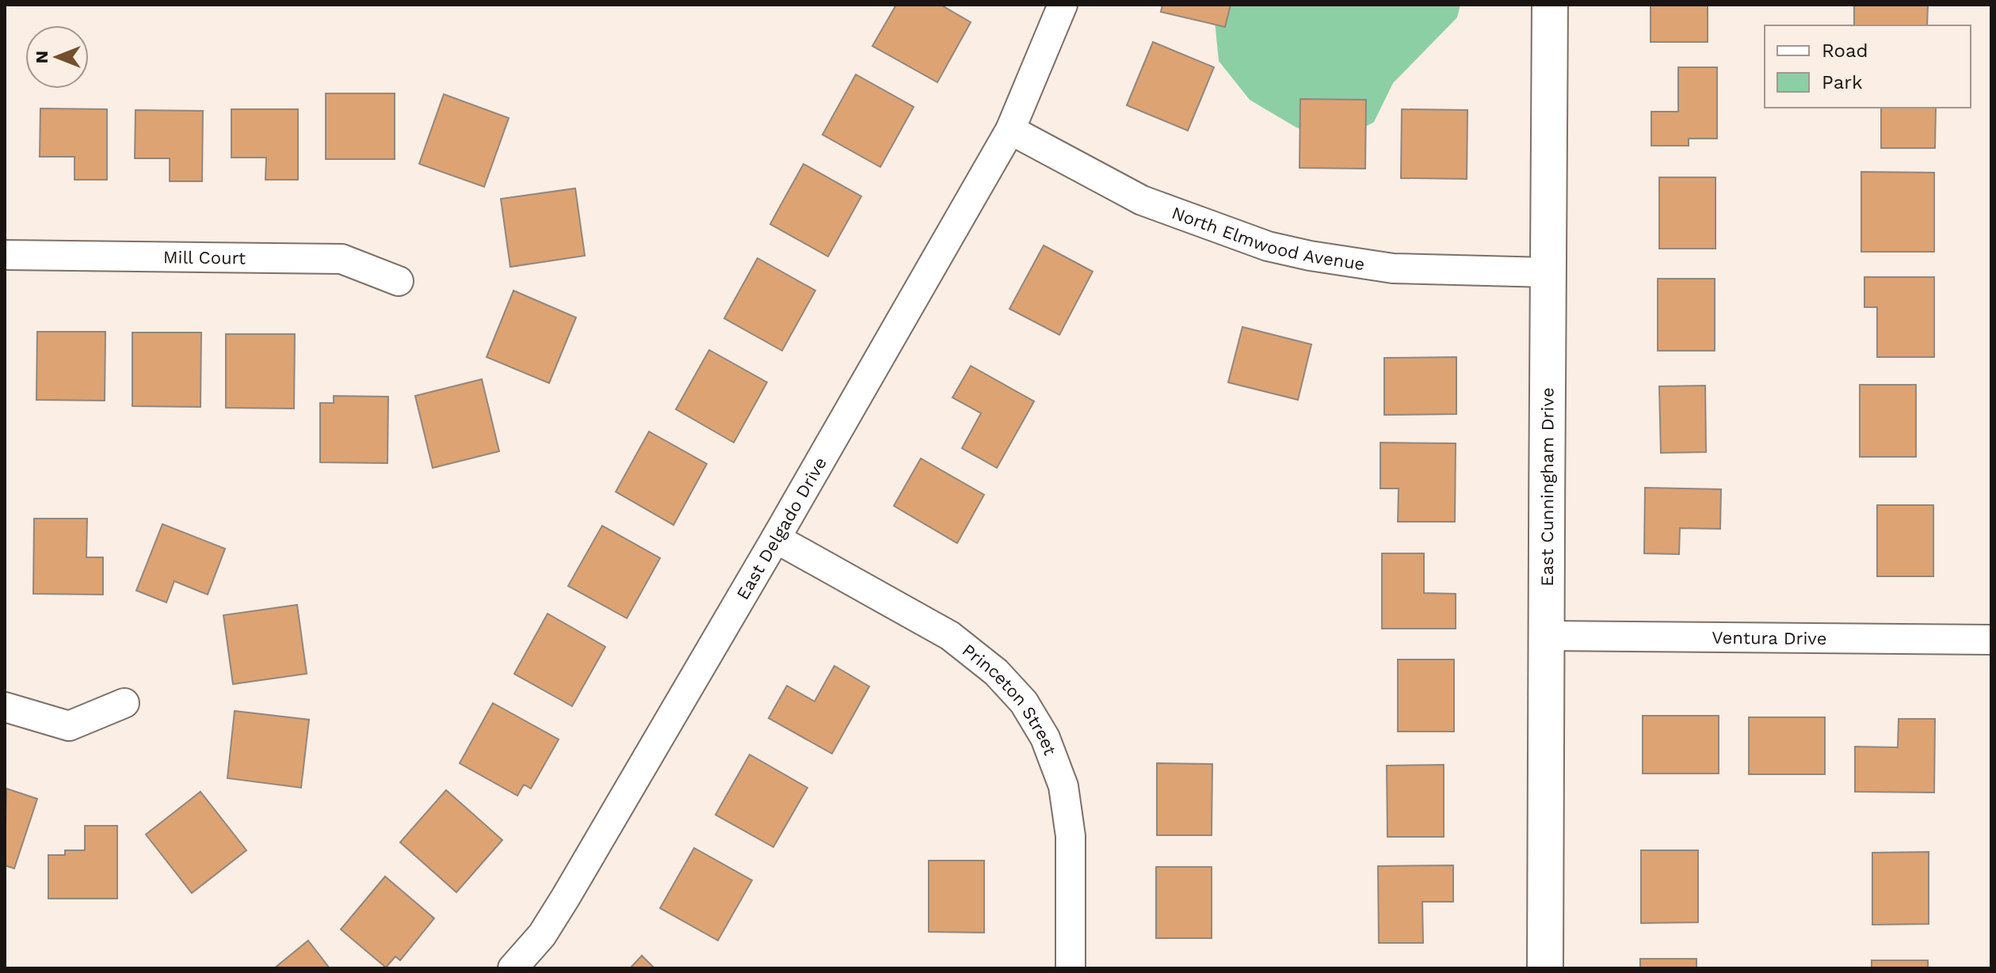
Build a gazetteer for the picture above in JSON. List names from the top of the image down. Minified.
{"streets":{"street":["North Elmwood Avenue","Mill Court","East Cunningham Drive","East Delgado Drive","Ventura Drive","Princeton Street"]},"crossings":[["North Elmwood Avenue","East Cunningham Drive"],["North Elmwood Avenue","East Delgado Drive"],["East Cunningham Drive","Ventura Drive"],["East Delgado Drive","Princeton Street"]],"legend":["Road","Park"],"north":"left"}
